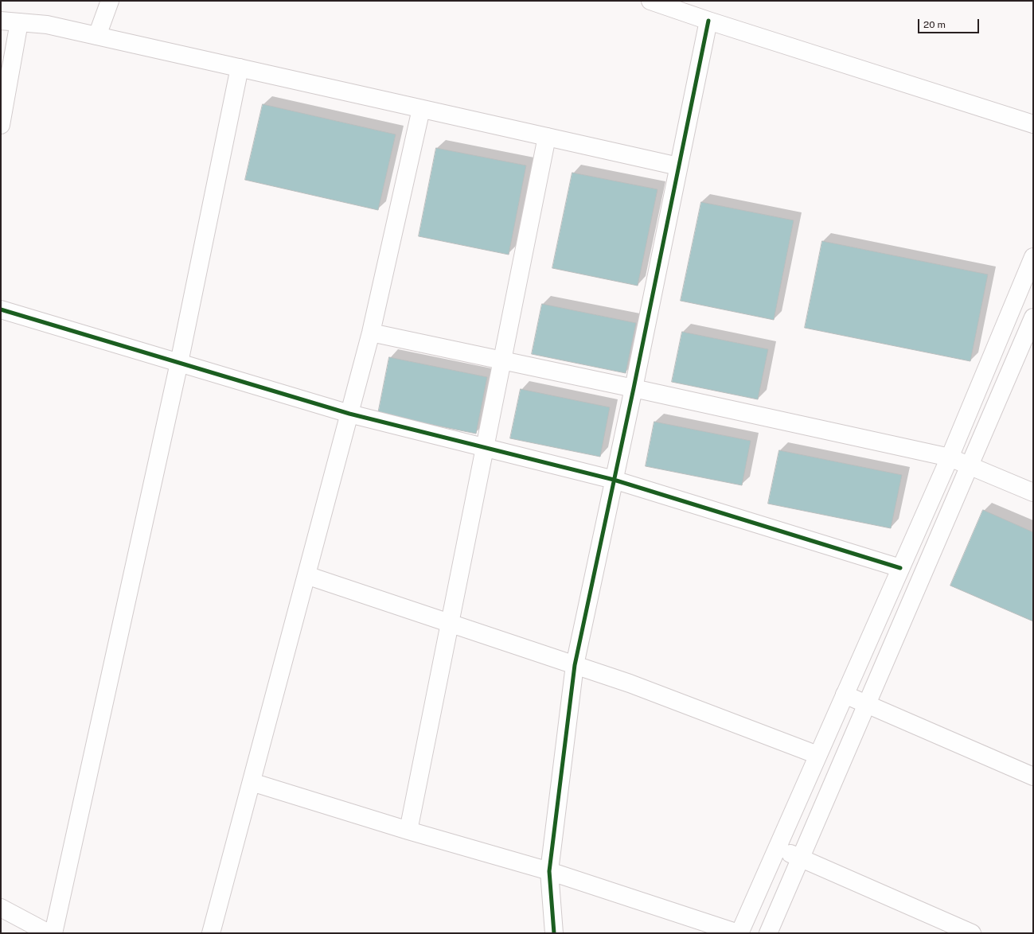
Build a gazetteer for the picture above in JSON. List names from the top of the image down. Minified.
{"scale_bar":"20 m"}
